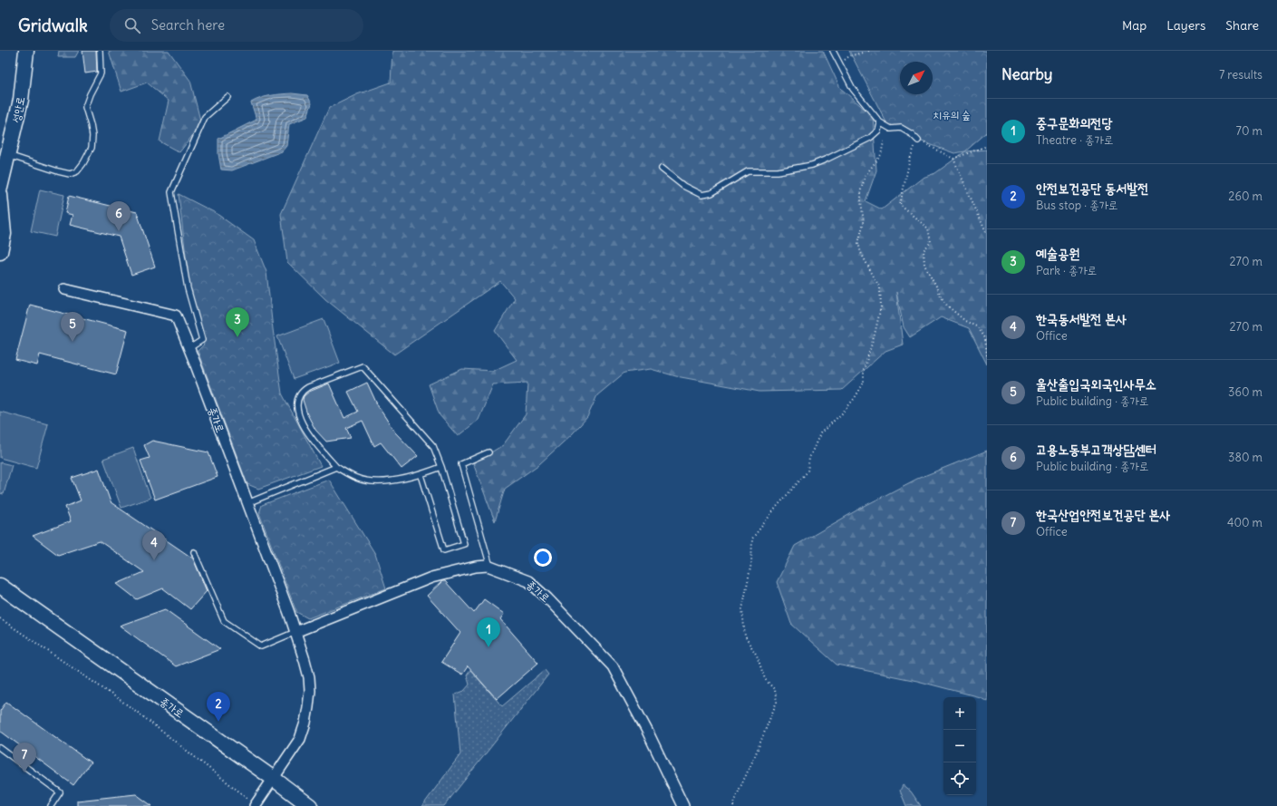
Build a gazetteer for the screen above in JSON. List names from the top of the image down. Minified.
{"streets":{"main road":["성안로","종가로"]},"parks":["치유의 숲"],"north":"top right","page":{"header":"Gridwalk","search":"Search here","nav":["Map","Layers","Share"],"heading":["Nearby","7 results"],"list":[{"mark":"1","name":"중구문화의전당","note":"Theatre · 종가로","value":"70 m"},{"mark":"2","name":"안전보건공단 동서발전","note":"Bus stop · 종가로","value":"260 m"},{"mark":"3","name":"예술공원","note":"Park · 종가로","value":"270 m"},{"mark":"4","name":"한국동서발전 본사","note":"Office","value":"270 m"},{"mark":"5","name":"울산출입국외국인사무소","note":"Public building · 종가로","value":"360 m"},{"mark":"6","name":"고용노동부고객상담센터","note":"Public building · 종가로","value":"380 m"},{"mark":"7","name":"한국산업안전보건공단 본사","note":"Office","value":"400 m"}],"pins":["6","3","5","4","1","2","7"],"map_buttons":["+","−"]}}
